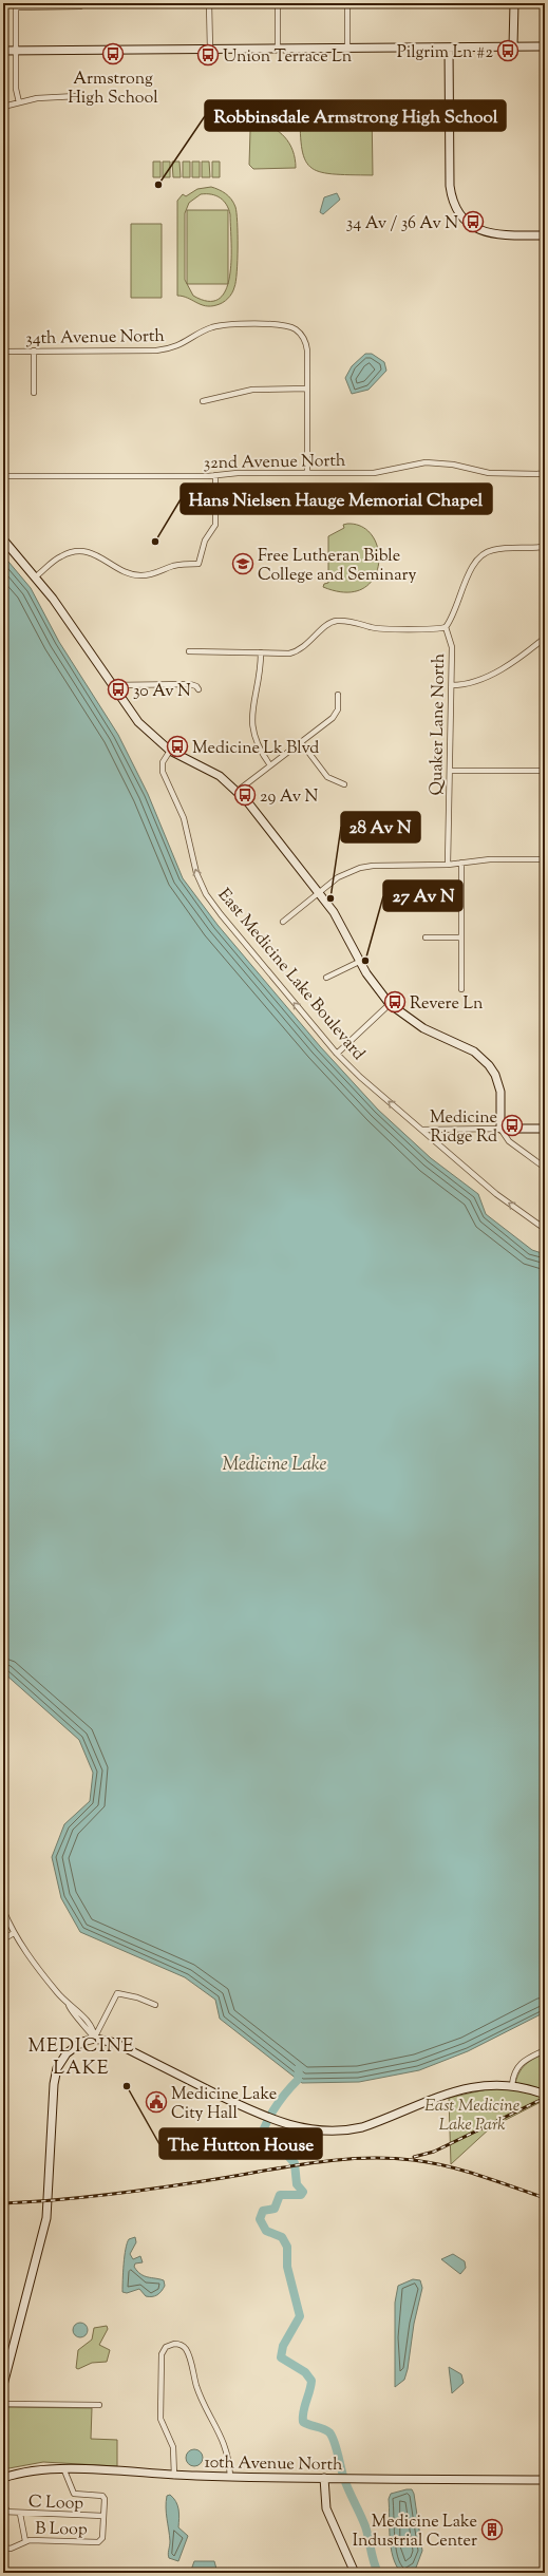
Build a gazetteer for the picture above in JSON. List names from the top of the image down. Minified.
{"streets":{"street":["34th Avenue North","32nd Avenue North","Quaker Lane North","East Medicine Lake Boulevard","10th Avenue North","C Loop","B Loop"]},"crossings":[["C Loop","B Loop"]],"one_way":["East Medicine Lake Boulevard"],"districts":["MEDICINE LAKE"],"water":["Medicine Lake"],"parks":["East Medicine Lake Park"],"places":{"bus stop":["Pilgrim Ln #2","Armstrong High School","Union Terrace Ln","34 Av / 36 Av N","30 Av N","Medicine Lk Blvd","29 Av N","Revere Ln","Medicine Ridge Rd"],"other":["Robbinsdale Armstrong High School","Hans Nielsen Hauge Memorial Chapel","28 Av N","27 Av N","The Hutton House"],"school or university":["Free Lutheran Bible College and Seminary"],"public building":["Medicine Lake City Hall"],"building":["Medicine Lake Industrial Center"]}}
